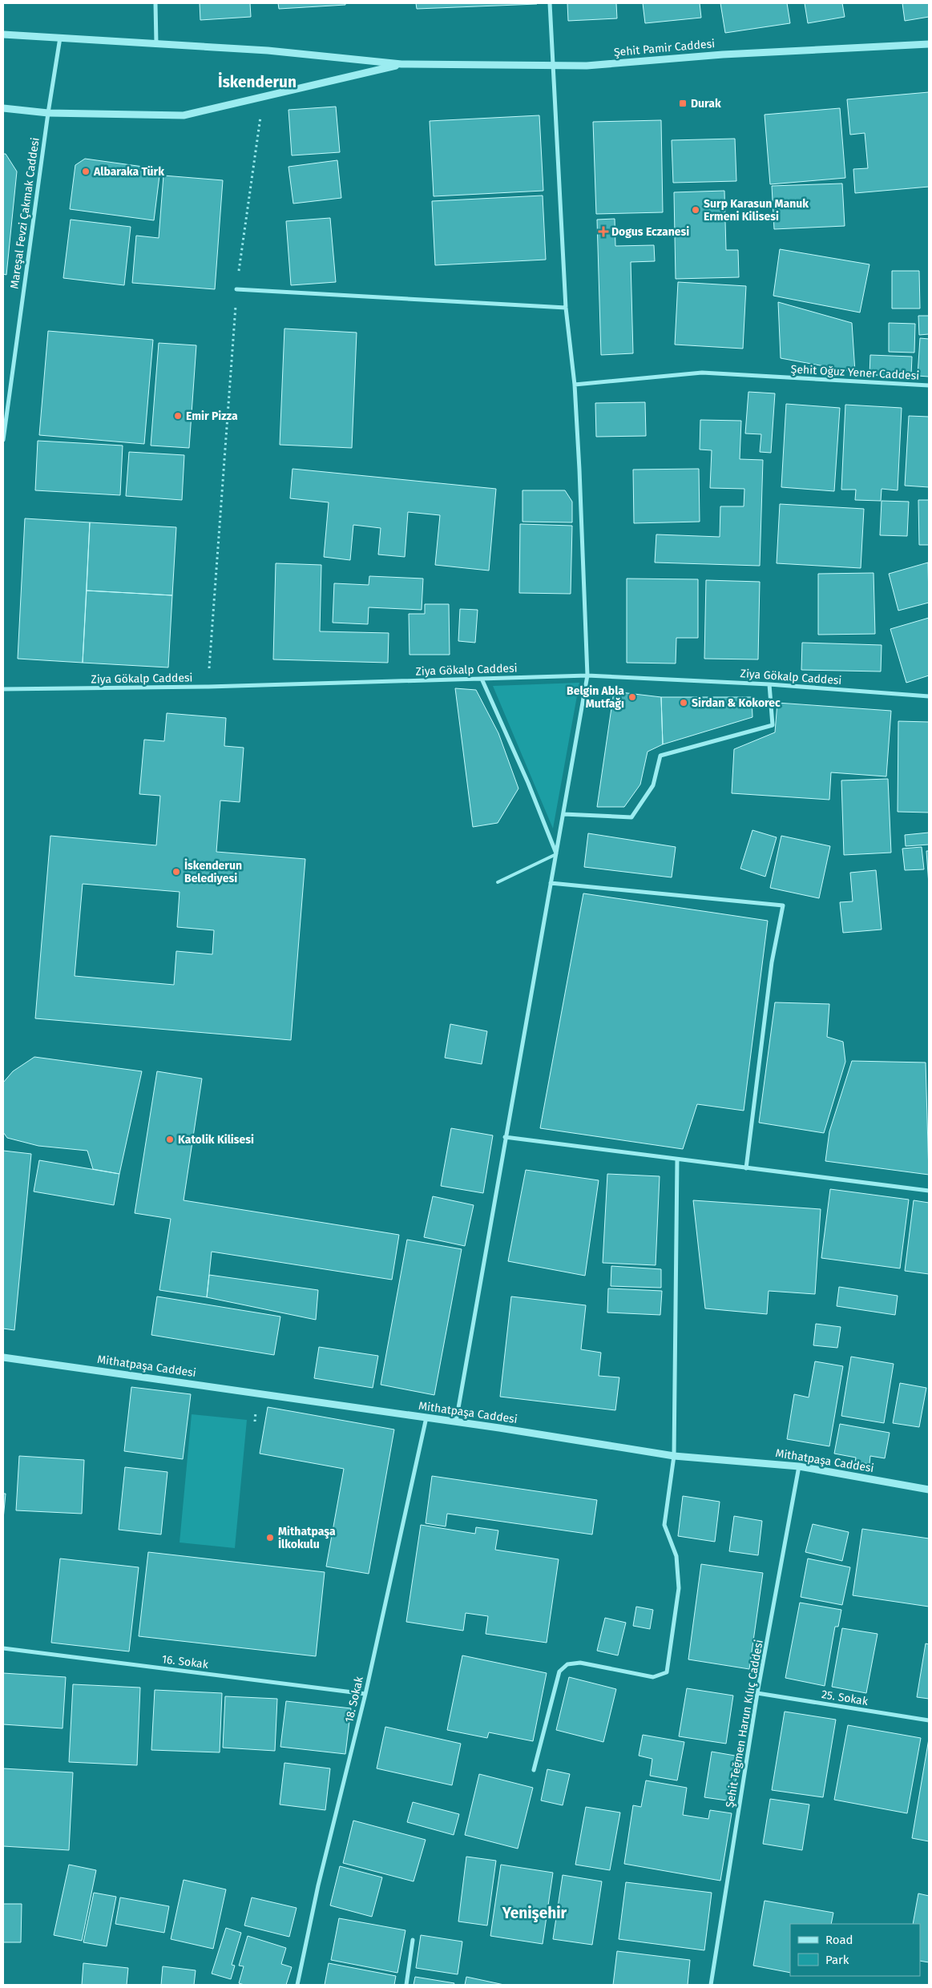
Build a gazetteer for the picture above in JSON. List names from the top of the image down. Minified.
{"streets":{"street":["Şehit Pamir Caddesi","Mareşal Fevzi Çakmak Caddesi","Şehit Oğuz Yener Caddesi","Ziya Gökalp Caddesi","Mithatpaşa Caddesi","16. Sokak","25. Sokak","18. Sokak","Şehit Teğmen Harun Kılıç Caddesi"]},"crossings":[["Mithatpaşa Caddesi","18. Sokak"],["Mithatpaşa Caddesi","Şehit Teğmen Harun Kılıç Caddesi"],["16. Sokak","18. Sokak"],["25. Sokak","Şehit Teğmen Harun Kılıç Caddesi"]],"districts":["İskenderun","Yenişehir"],"places":{"transit":["Durak"],"other":["Albaraka Türk","Surp Karasun Manuk Ermeni Kilisesi","Emir Pizza","Belgin Abla Mutfağı","Sirdan & Kokorec","İskenderun Belediyesi","Katolik Kilisesi","Mithatpaşa İlkokulu"],"health":["Dogus Eczanesi"]},"legend":["Road","Park"]}
